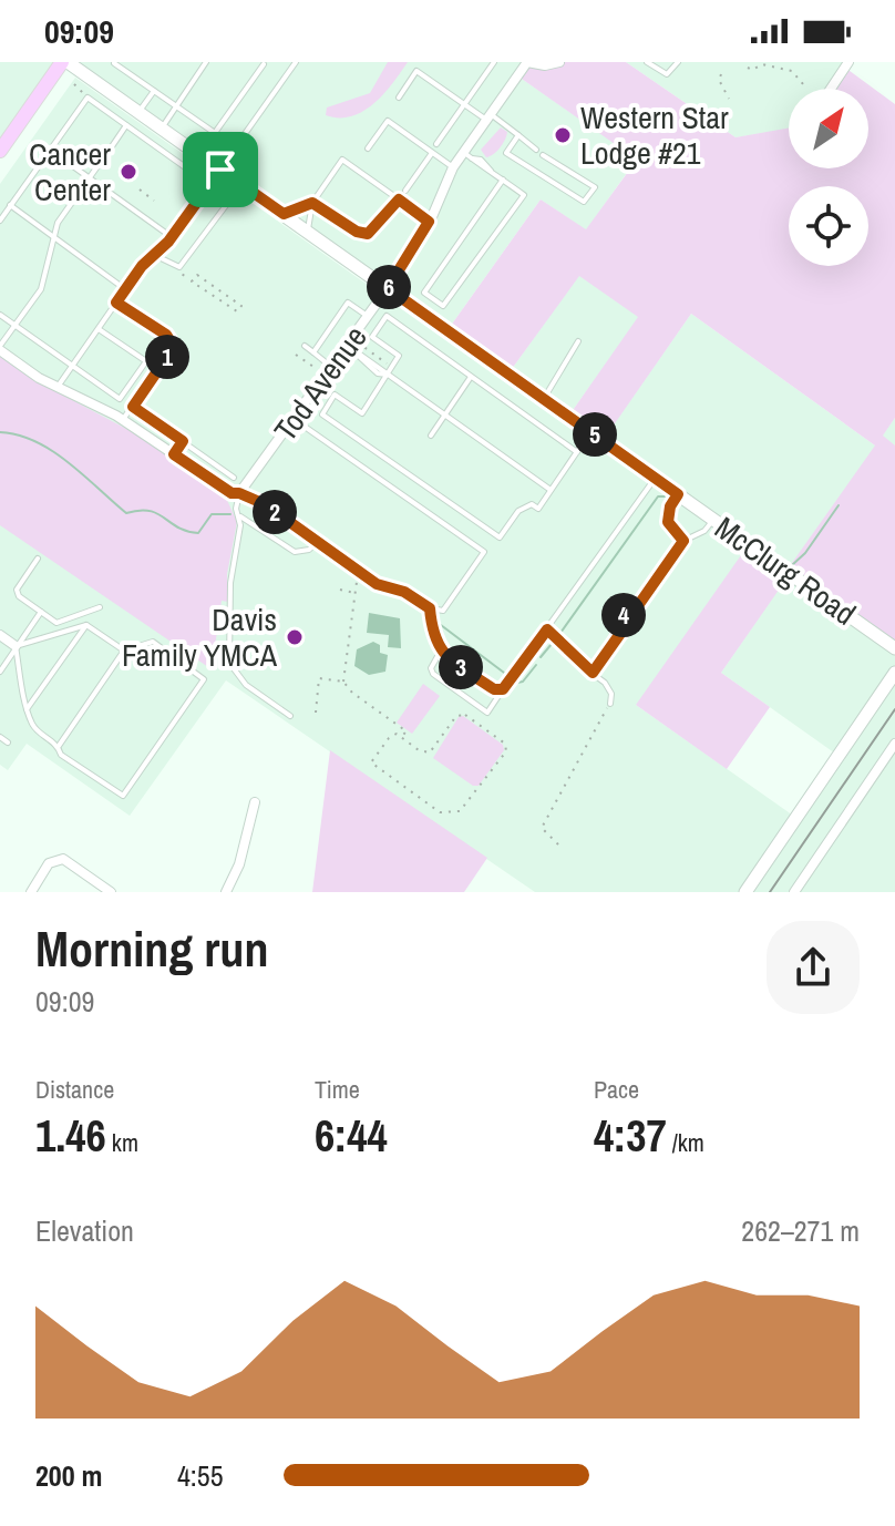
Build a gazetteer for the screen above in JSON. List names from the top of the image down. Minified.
{"streets":{"street":["Tod Avenue","McClurg Road"]},"crossings":[["Tod Avenue","McClurg Road"]],"places":["Western Star Lodge #21","Cancer Center","Davis Family YMCA"],"north":"top right","page":{"status":"09:09","pins":["6","1","5","2","4","3"],"heading":["Morning run","09:09"],"stats":[["Distance","1.46 km"],["Time","6:44"],["Pace","4:37 /km"]],"chart":["Elevation","262–271 m"],"list":[{"name":"200 m","note":"4:55"}]}}
